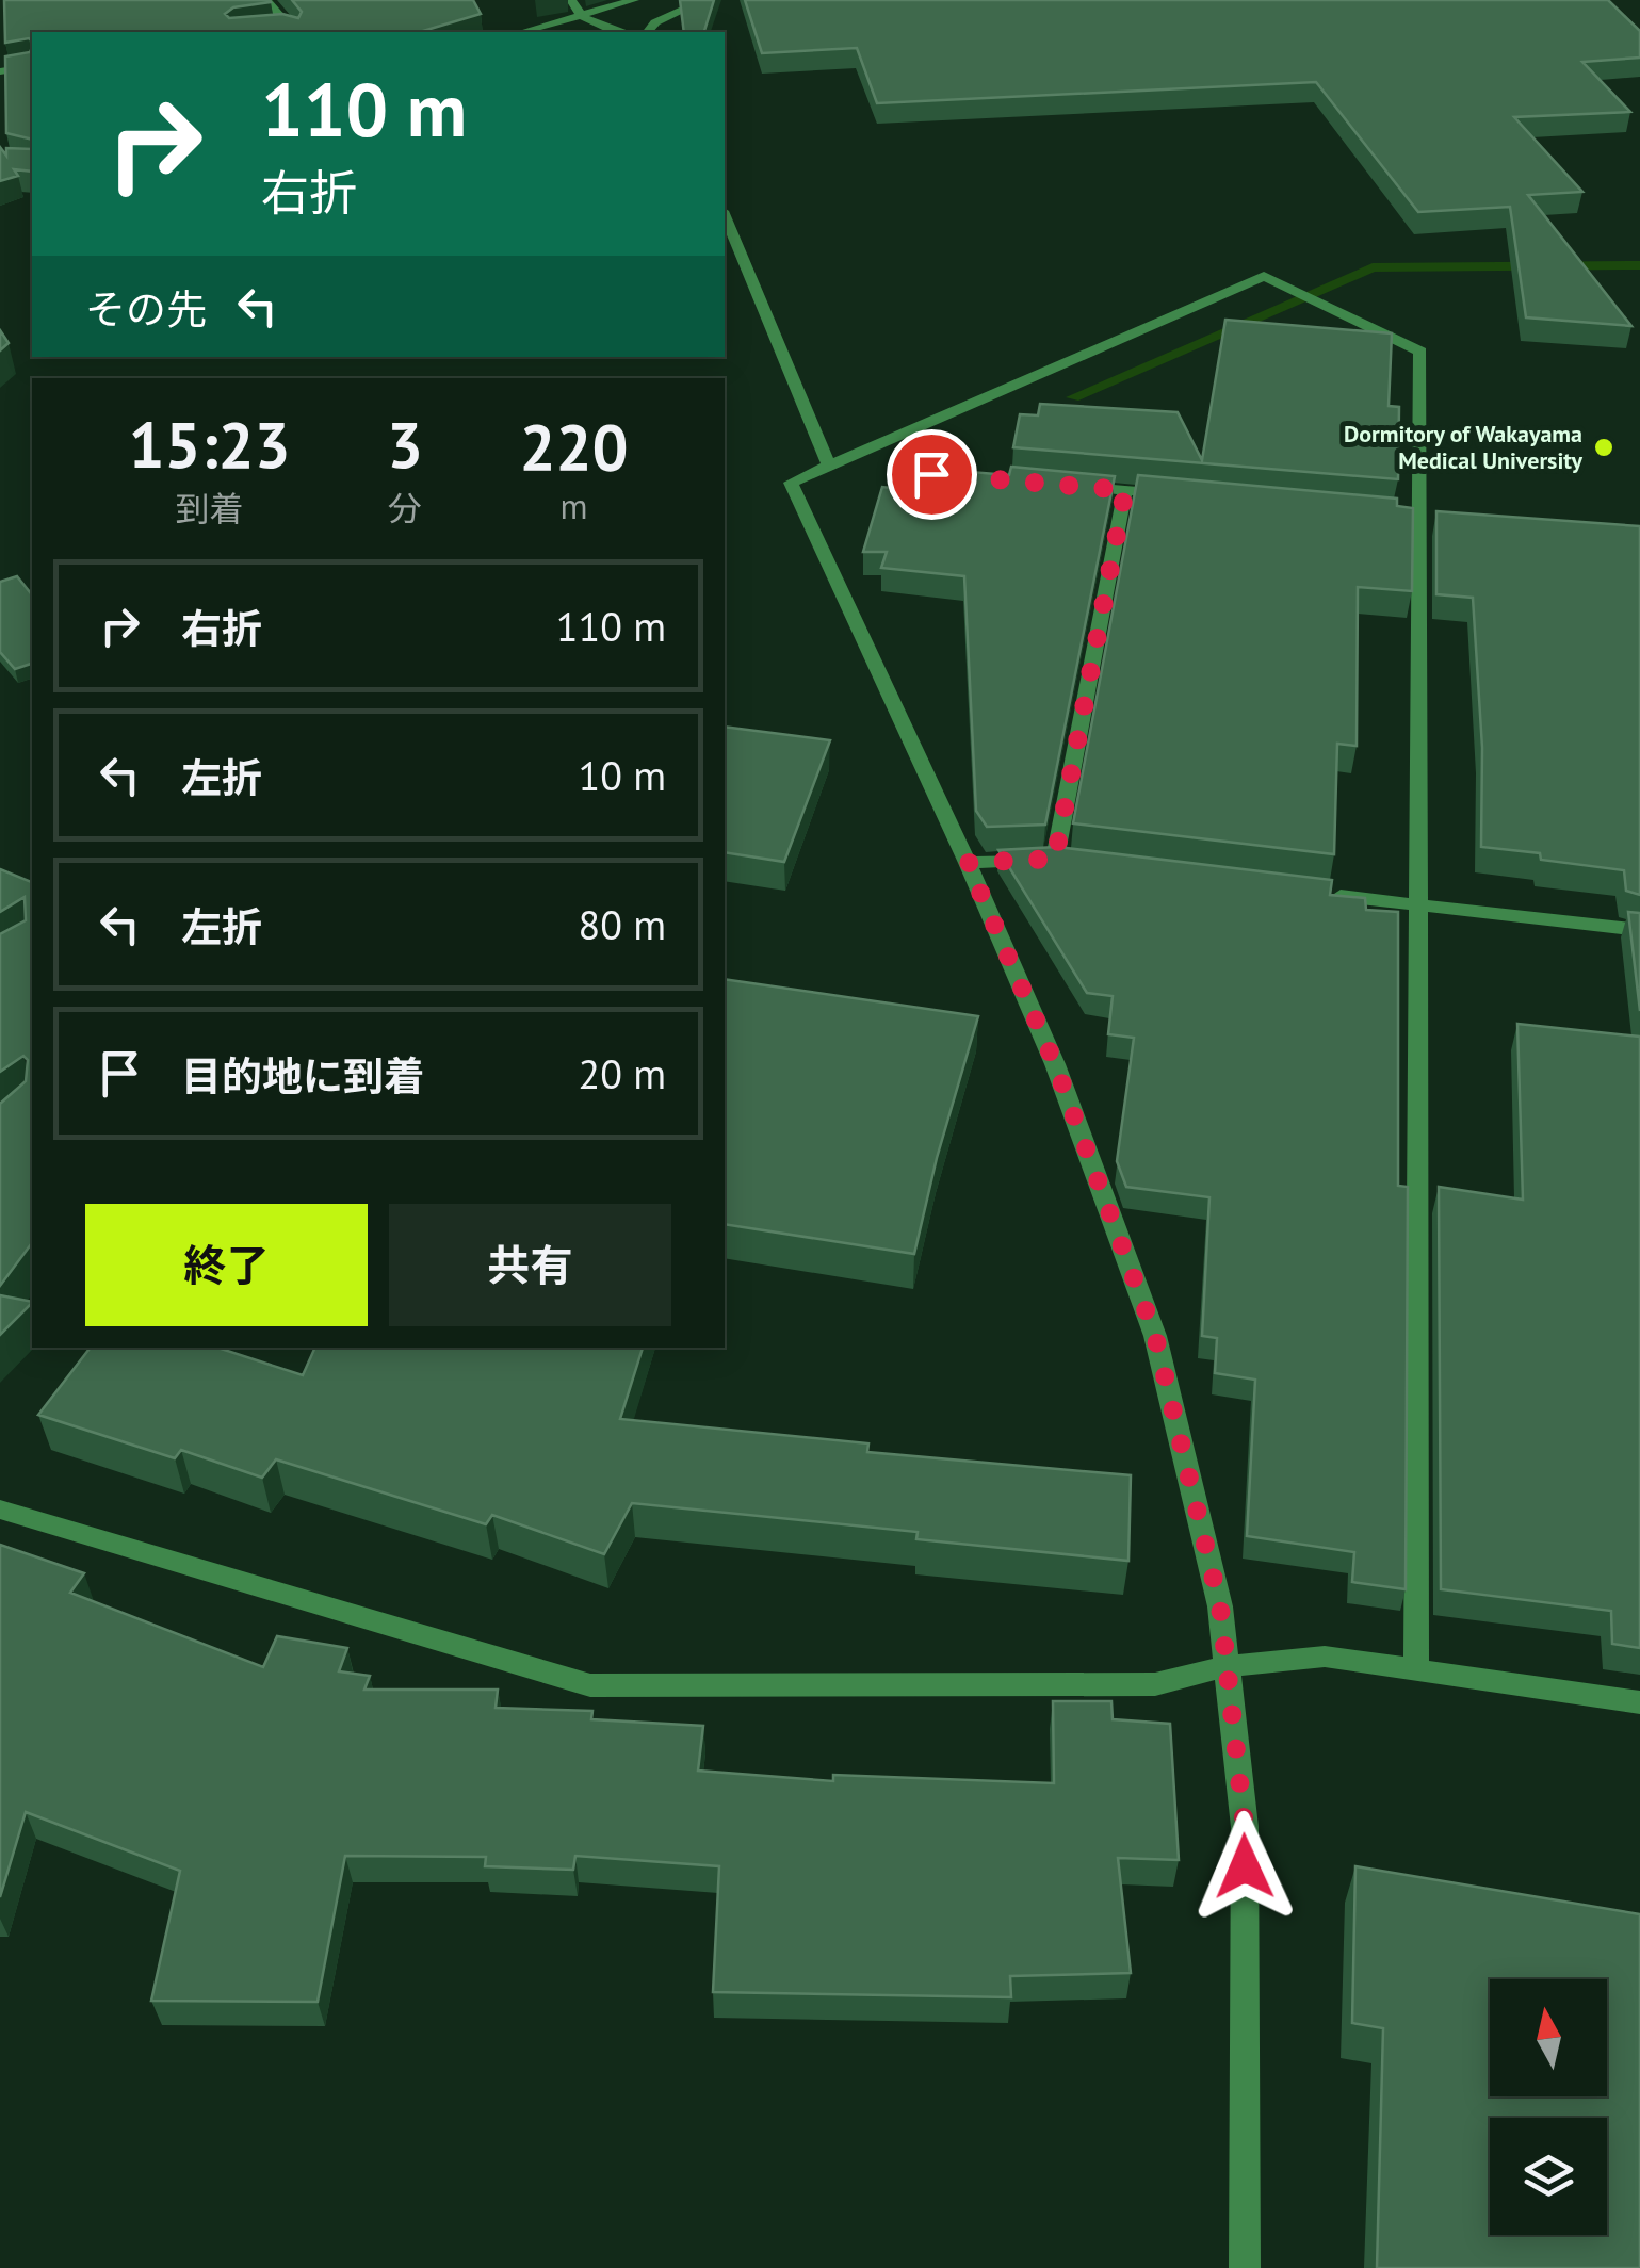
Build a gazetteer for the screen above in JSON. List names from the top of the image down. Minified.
{"places":["Dormitory of Wakayama Medical University"],"north":"top","page":{"turn":["110 m","右折"],"then":"その先","eta":["15:23","到着","3","分","220","m"],"list":[{"name":"右折","value":"110 m"},{"name":"左折","value":"10 m"},{"name":"左折","value":"80 m"},{"name":"目的地に到着","value":"20 m"}],"buttons":["終了","共有"]}}
